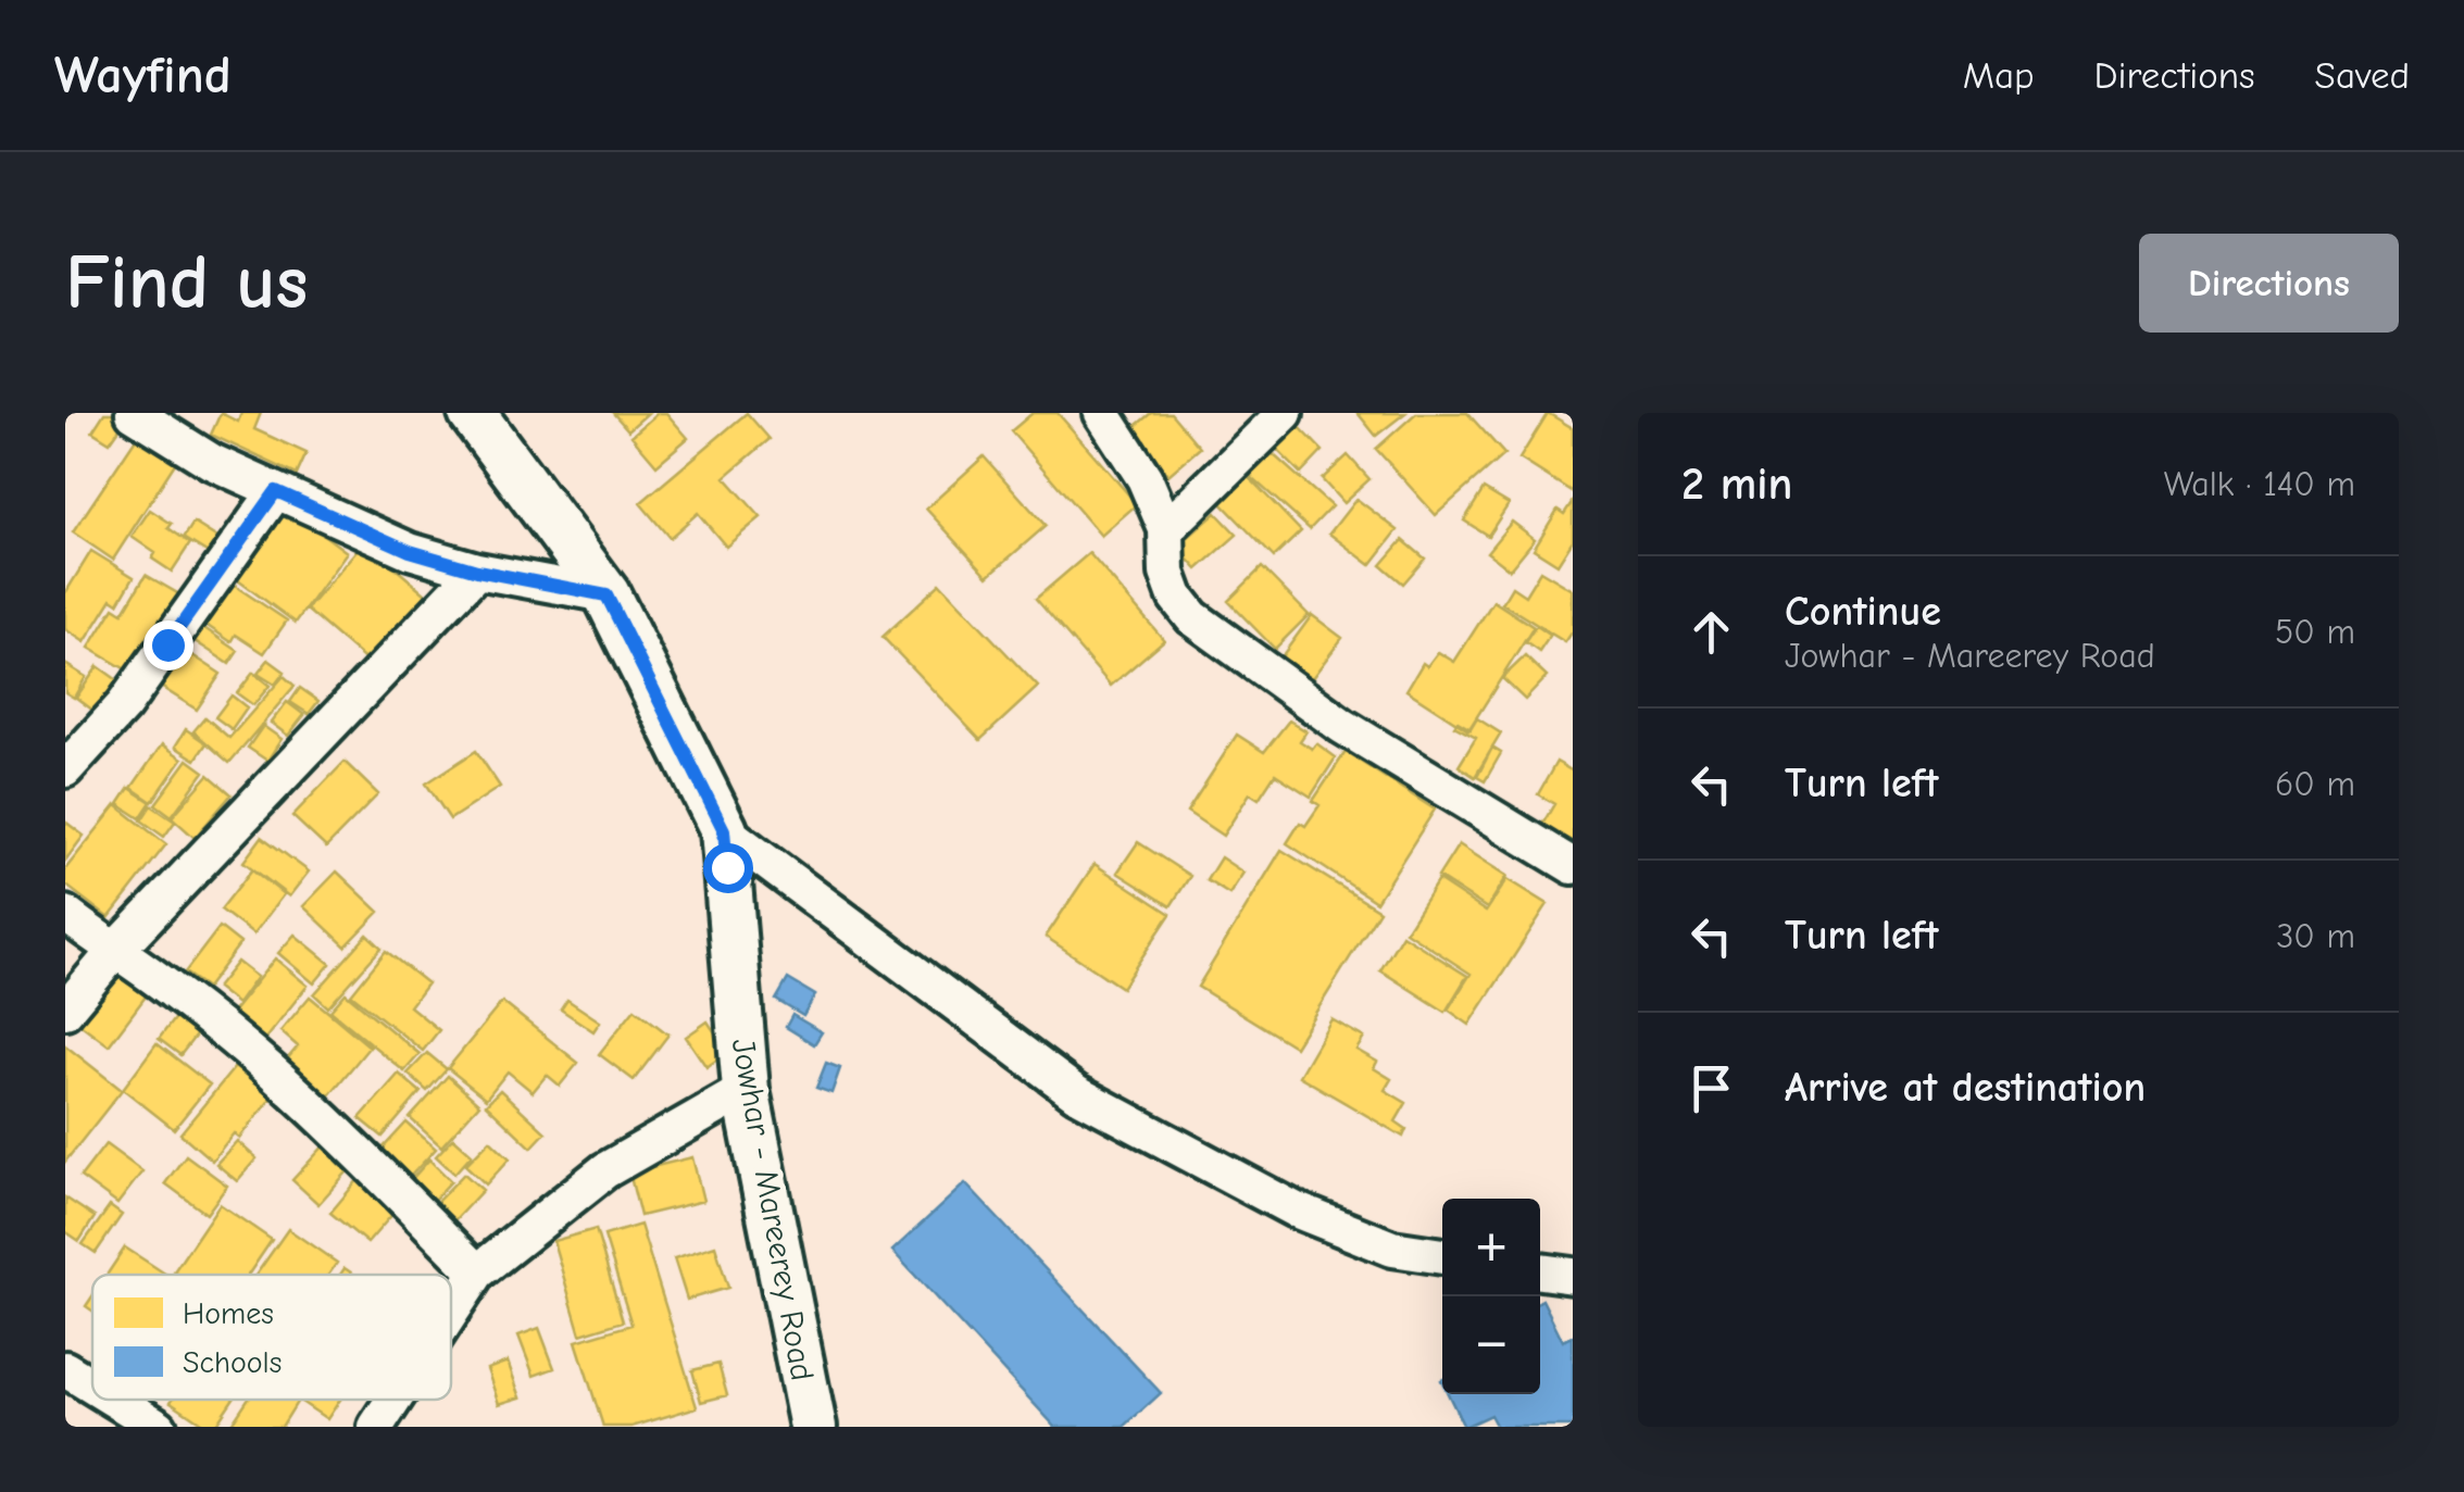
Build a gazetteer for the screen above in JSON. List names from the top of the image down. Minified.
{"streets":{"street":["Jowhar - Mareerey Road"]},"legend":["Homes","Schools"],"page":{"header":"Wayfind","nav":["Map","Directions","Saved"],"buttons":"Directions","title":"Find us","heading":["2 min","Walk · 140 m"],"list":[["Continue","Jowhar - Mareerey Road","50 m"],["Turn left","60 m"],["Turn left","30 m"],"Arrive at destination"],"map_buttons":["+","−"]}}
